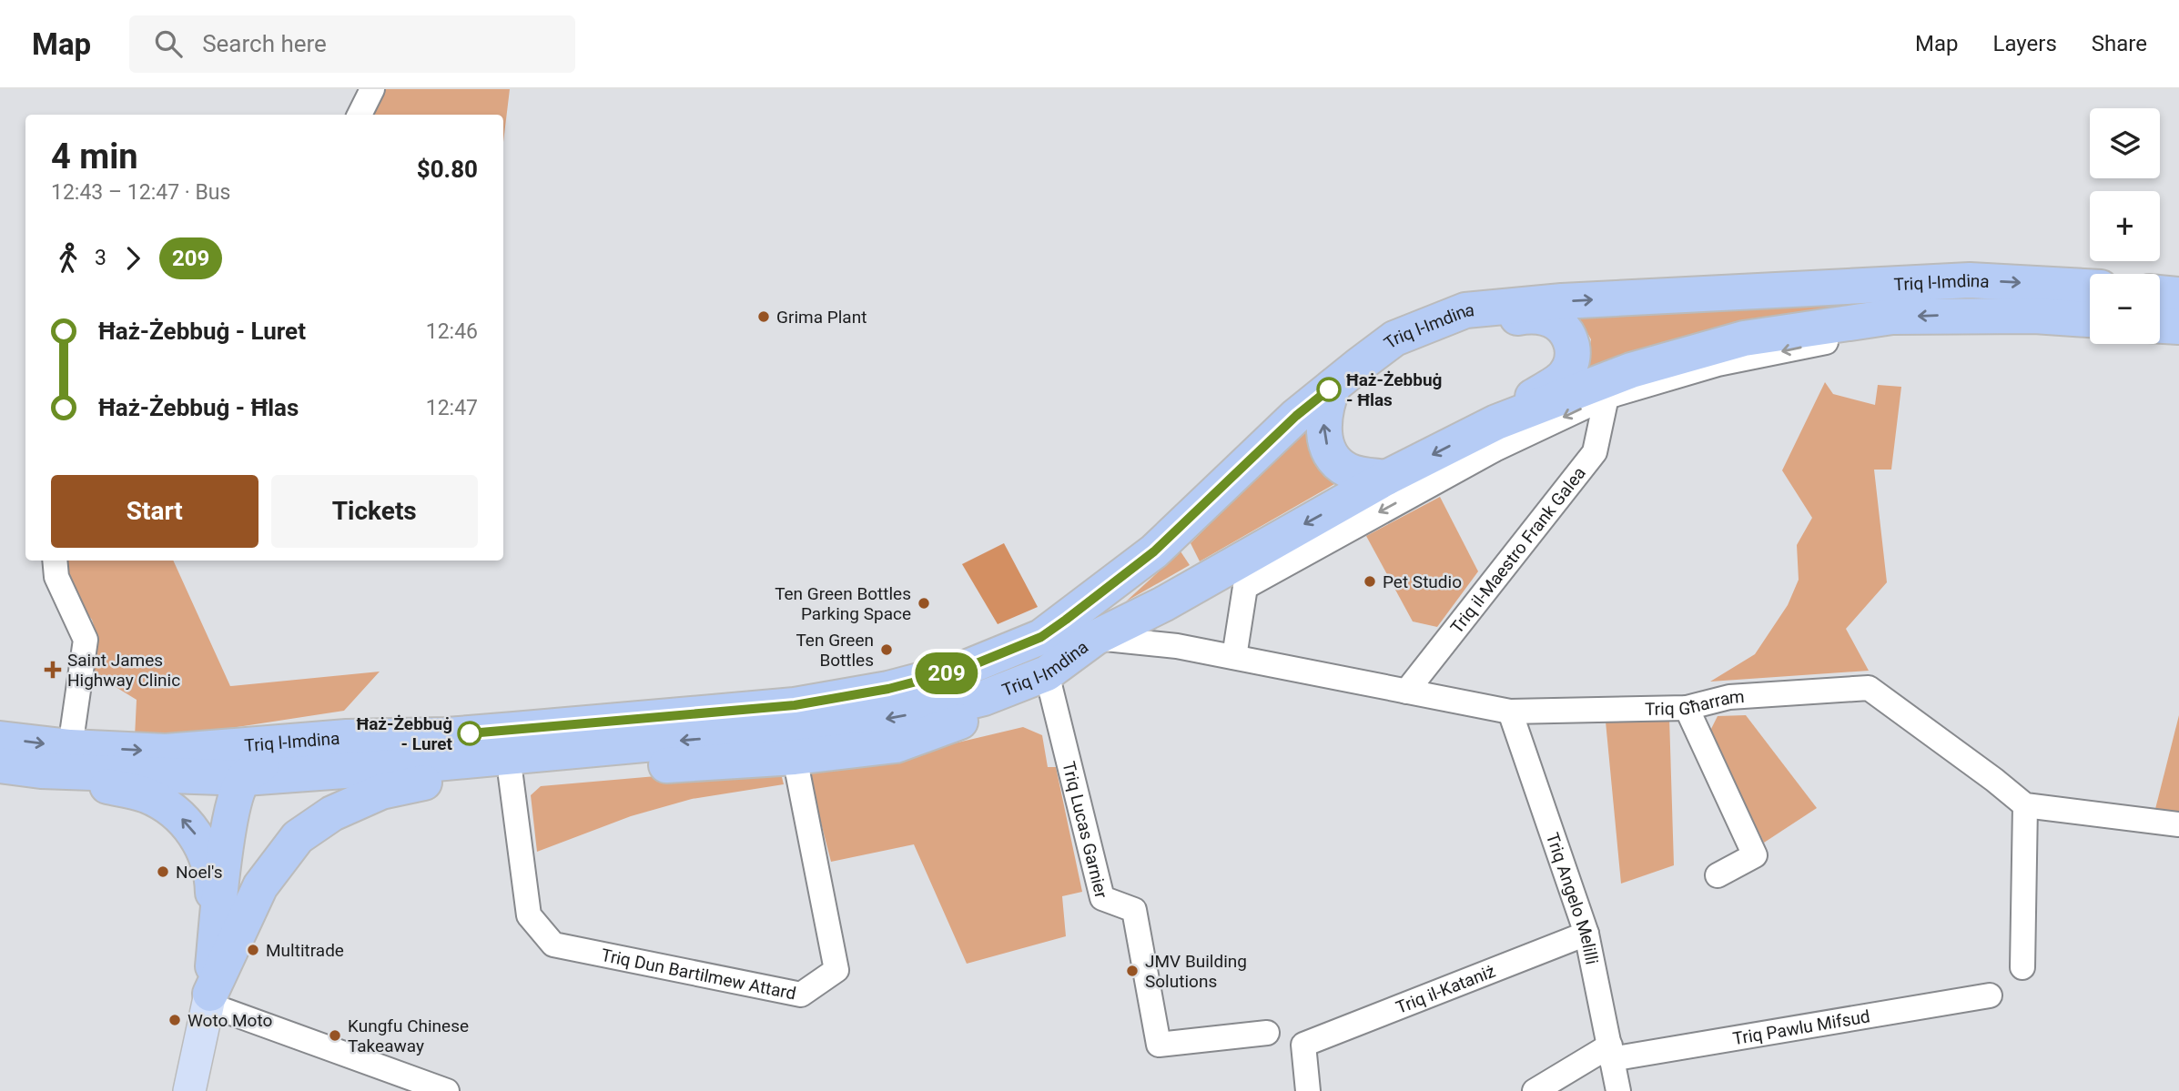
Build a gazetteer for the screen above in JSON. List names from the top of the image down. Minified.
{"streets":{"highway":["Triq l-Imdina"],"street":["Triq il-Maestro Frank Galea","Triq Għarram","Triq Lucas Garnier","Triq Angelo Melilli","Triq Dun Bartilmew Attard","Triq il-Kataniż","Triq Pawlu Mifsud"]},"crossings":[["Triq l-Imdina","Triq Għarram"],["Triq l-Imdina","Triq Lucas Garnier"],["Triq il-Maestro Frank Galea","Triq Għarram"],["Triq Għarram","Triq Angelo Melilli"],["Triq Angelo Melilli","Triq il-Kataniż"],["Triq Angelo Melilli","Triq Pawlu Mifsud"]],"places":{"other":["Grima Plant","Ħaż-Żebbuġ - Ħlas","Pet Studio","Ten Green Bottles Parking Space","Ten Green Bottles","Ħaż-Żebbuġ - Luret","Noel's","Multitrade","JMV Building Solutions","Woto Moto","Kungfu Chinese Takeaway"],"health":["Saint James Highway Clinic"]},"lines":["bus line 209"],"page":{"header":"Map","search":"Search here","nav":["Map","Layers","Share"],"on_map":"209","map_buttons":["+","−"],"heading":["4 min","12:43 – 12:47 · Bus","$0.80"],"legs":["3","209"],"list":[{"name":"Ħaż-Żebbuġ - Luret","value":"12:46"},{"name":"Ħaż-Żebbuġ - Ħlas","value":"12:47"}],"buttons":["Start","Tickets"]}}
